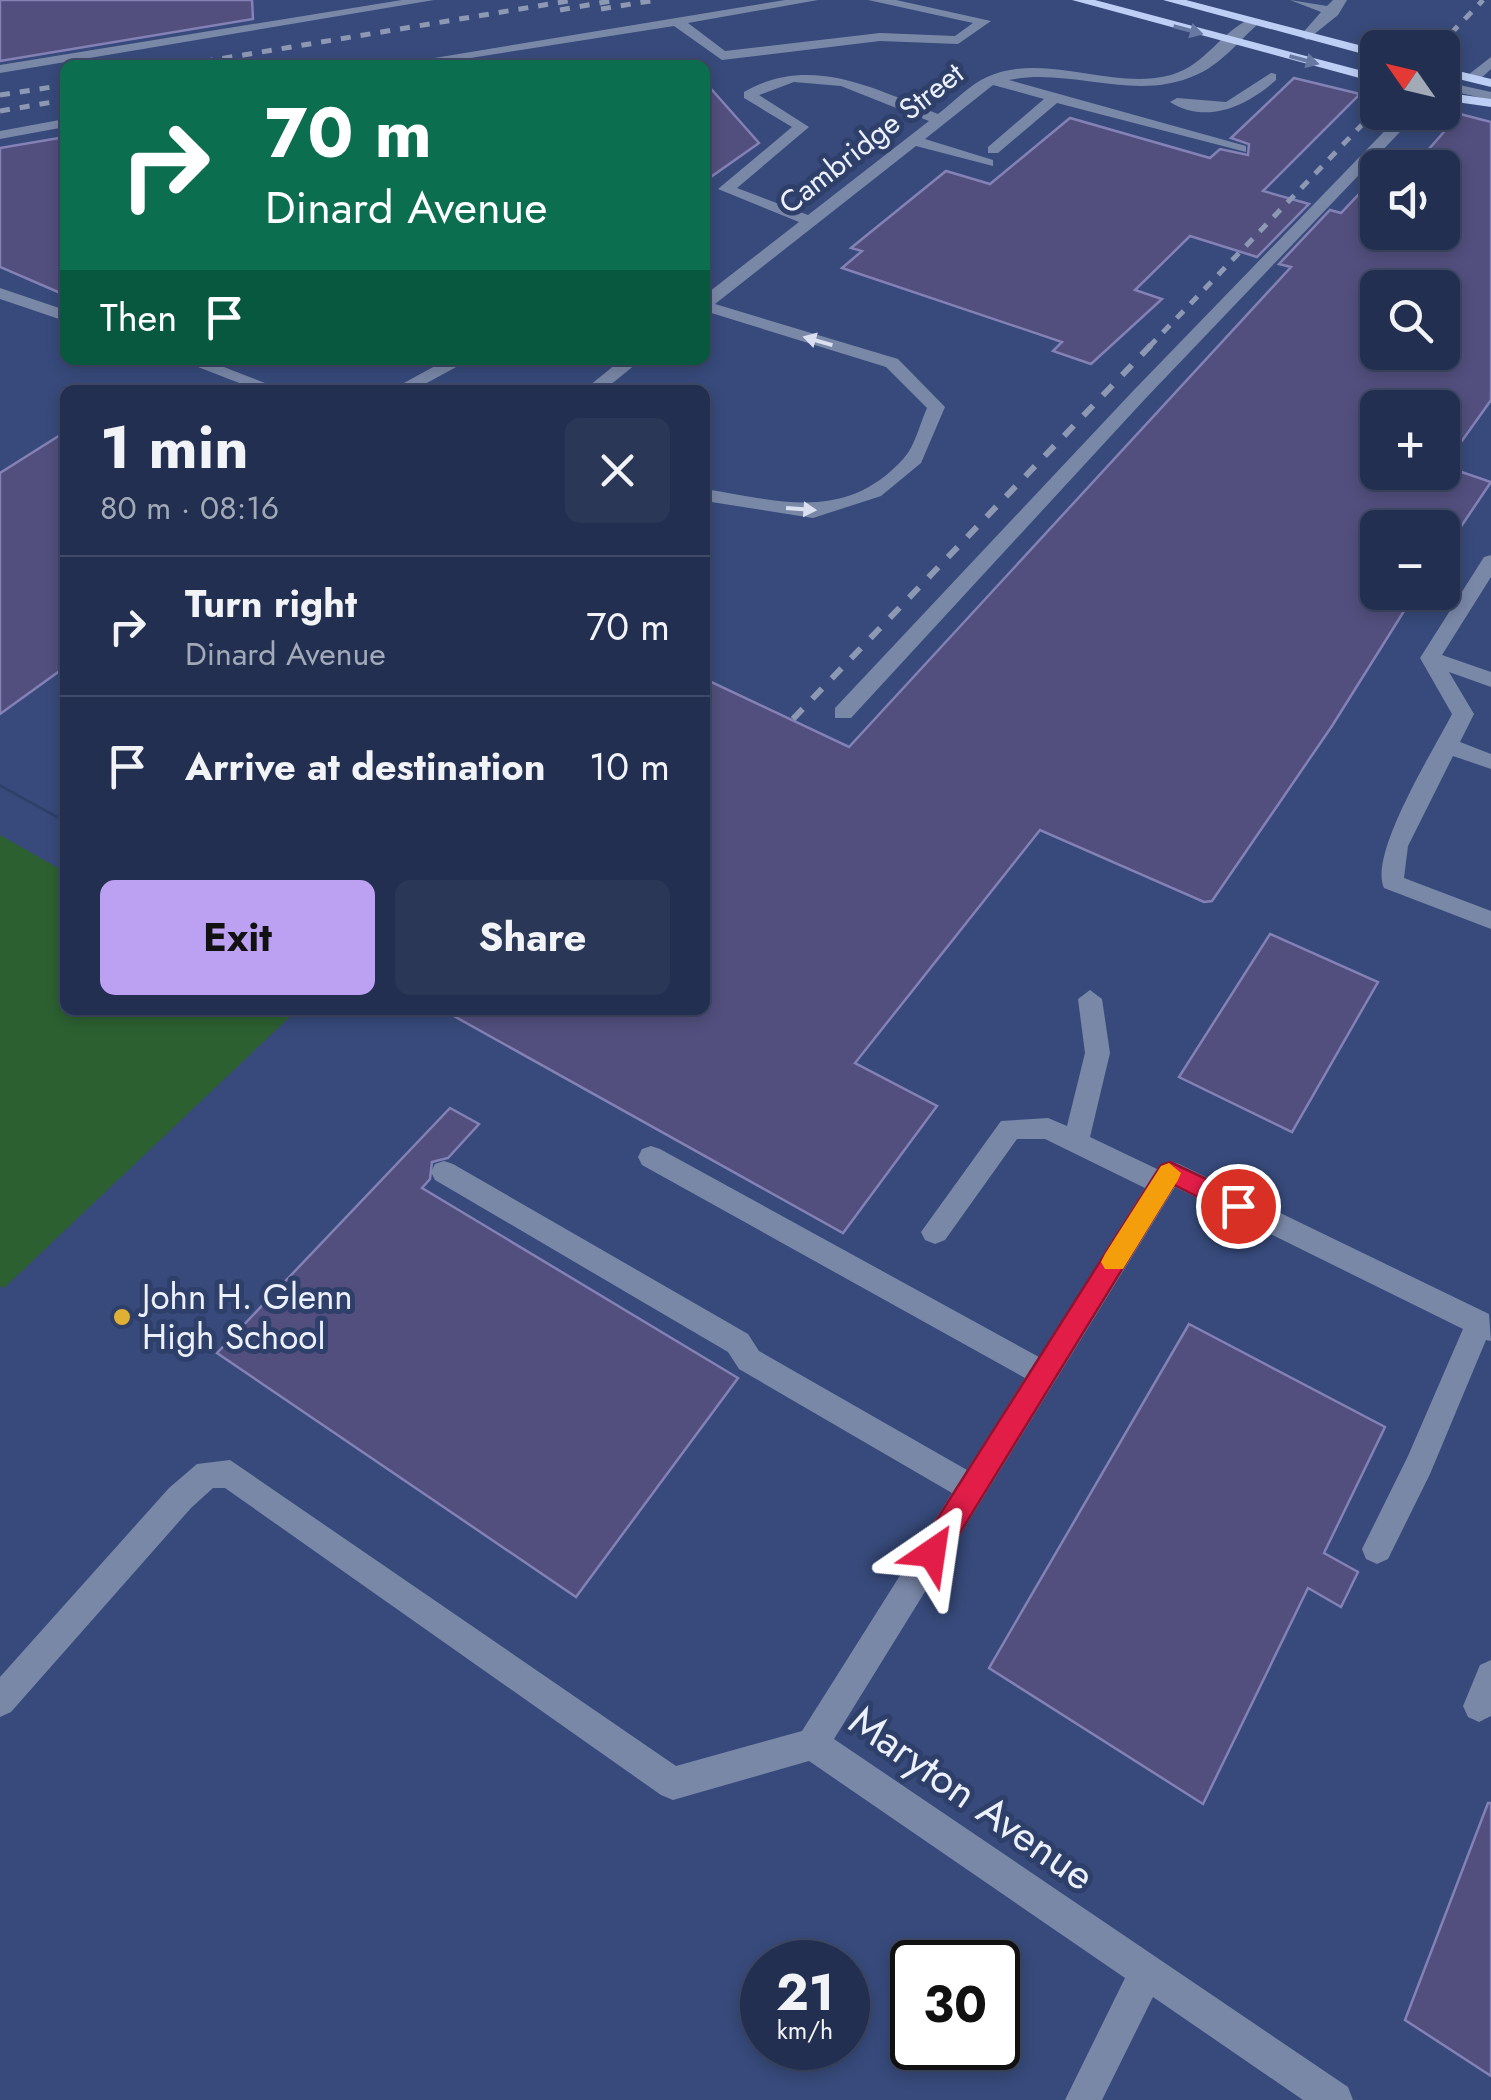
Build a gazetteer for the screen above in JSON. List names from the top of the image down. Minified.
{"streets":{"street":["Cambridge Street","Maryton Avenue"]},"places":["John H. Glenn High School"],"north":"top left","page":{"map_buttons":["+","−"],"turn":["70 m","Dinard Avenue"],"then":"Then","heading":["1 min","80 m · 08:16"],"list":[{"name":"Turn right","note":"Dinard Avenue","value":"70 m"},{"name":"Arrive at destination","value":"10 m"}],"buttons":["Exit","Share"],"speed":"21 km/h","limit":"30"}}
